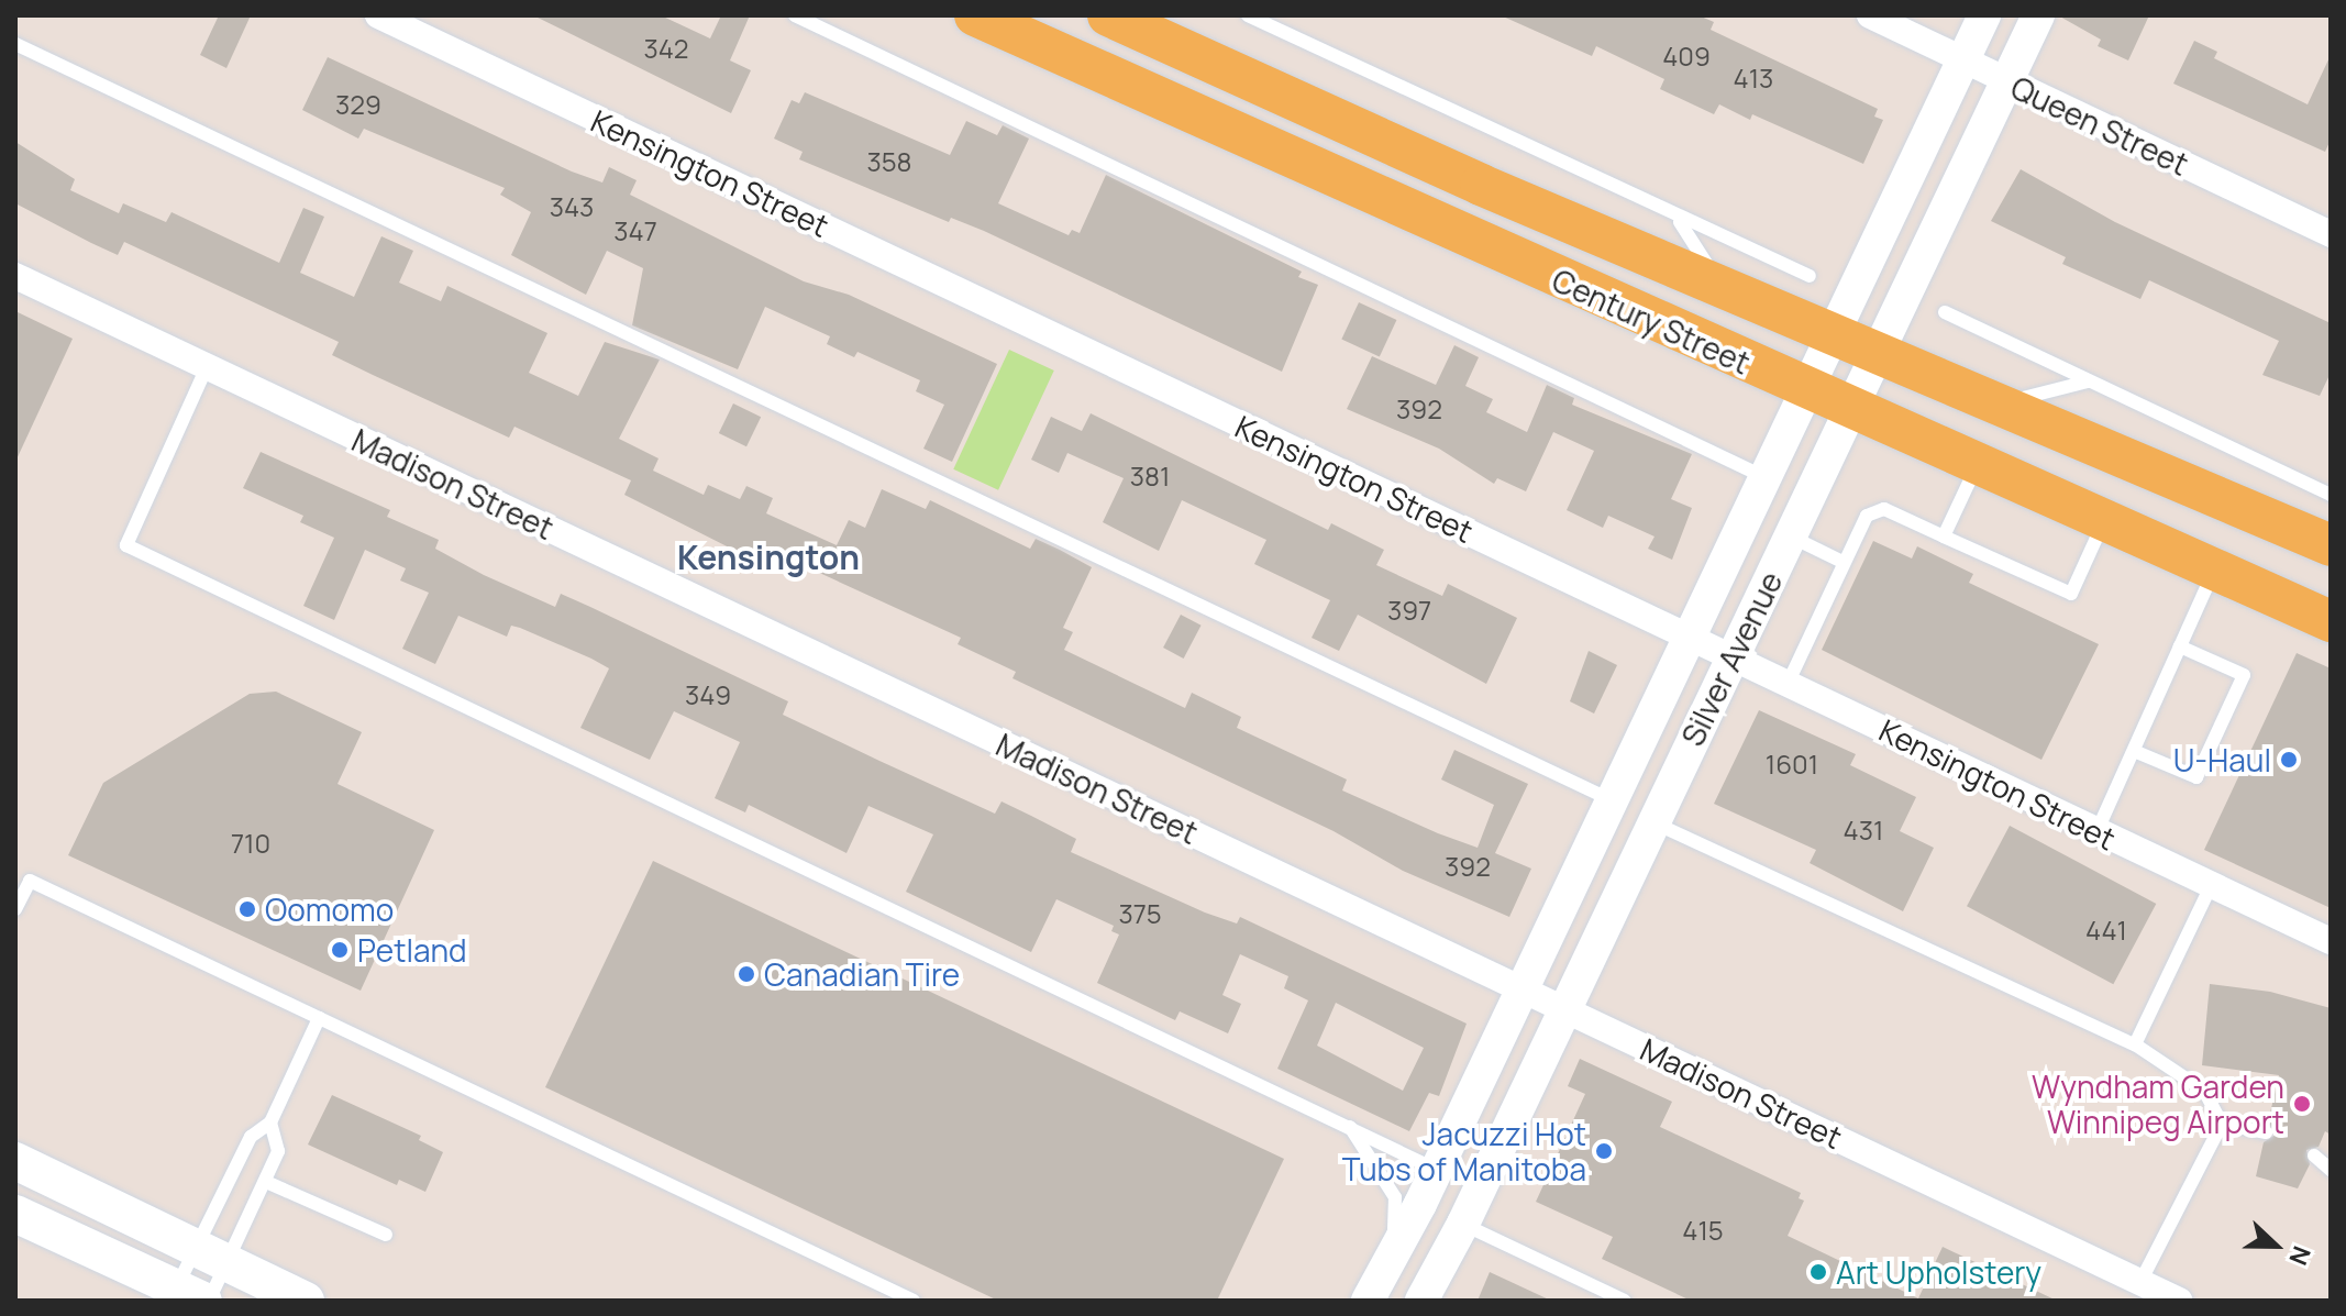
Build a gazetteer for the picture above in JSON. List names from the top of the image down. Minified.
{"streets":{"main road":["Century Street"],"street":["Queen Street","Kensington Street","Madison Street","Silver Avenue"]},"crossings":[["Queen Street","Silver Avenue"],["Kensington Street","Silver Avenue"],["Century Street","Silver Avenue"],["Madison Street","Silver Avenue"]],"districts":["Kensington"],"places":["U-Haul","Oomomo","Petland","Canadian Tire","Wyndham Garden Winnipeg Airport","Jacuzzi Hot Tubs of Manitoba","Art Upholstery"],"house_numbers":["342","409","413","329","358","343","347","392","381","397","349","1601","431","710","392","375","441","415"],"north":"right"}
